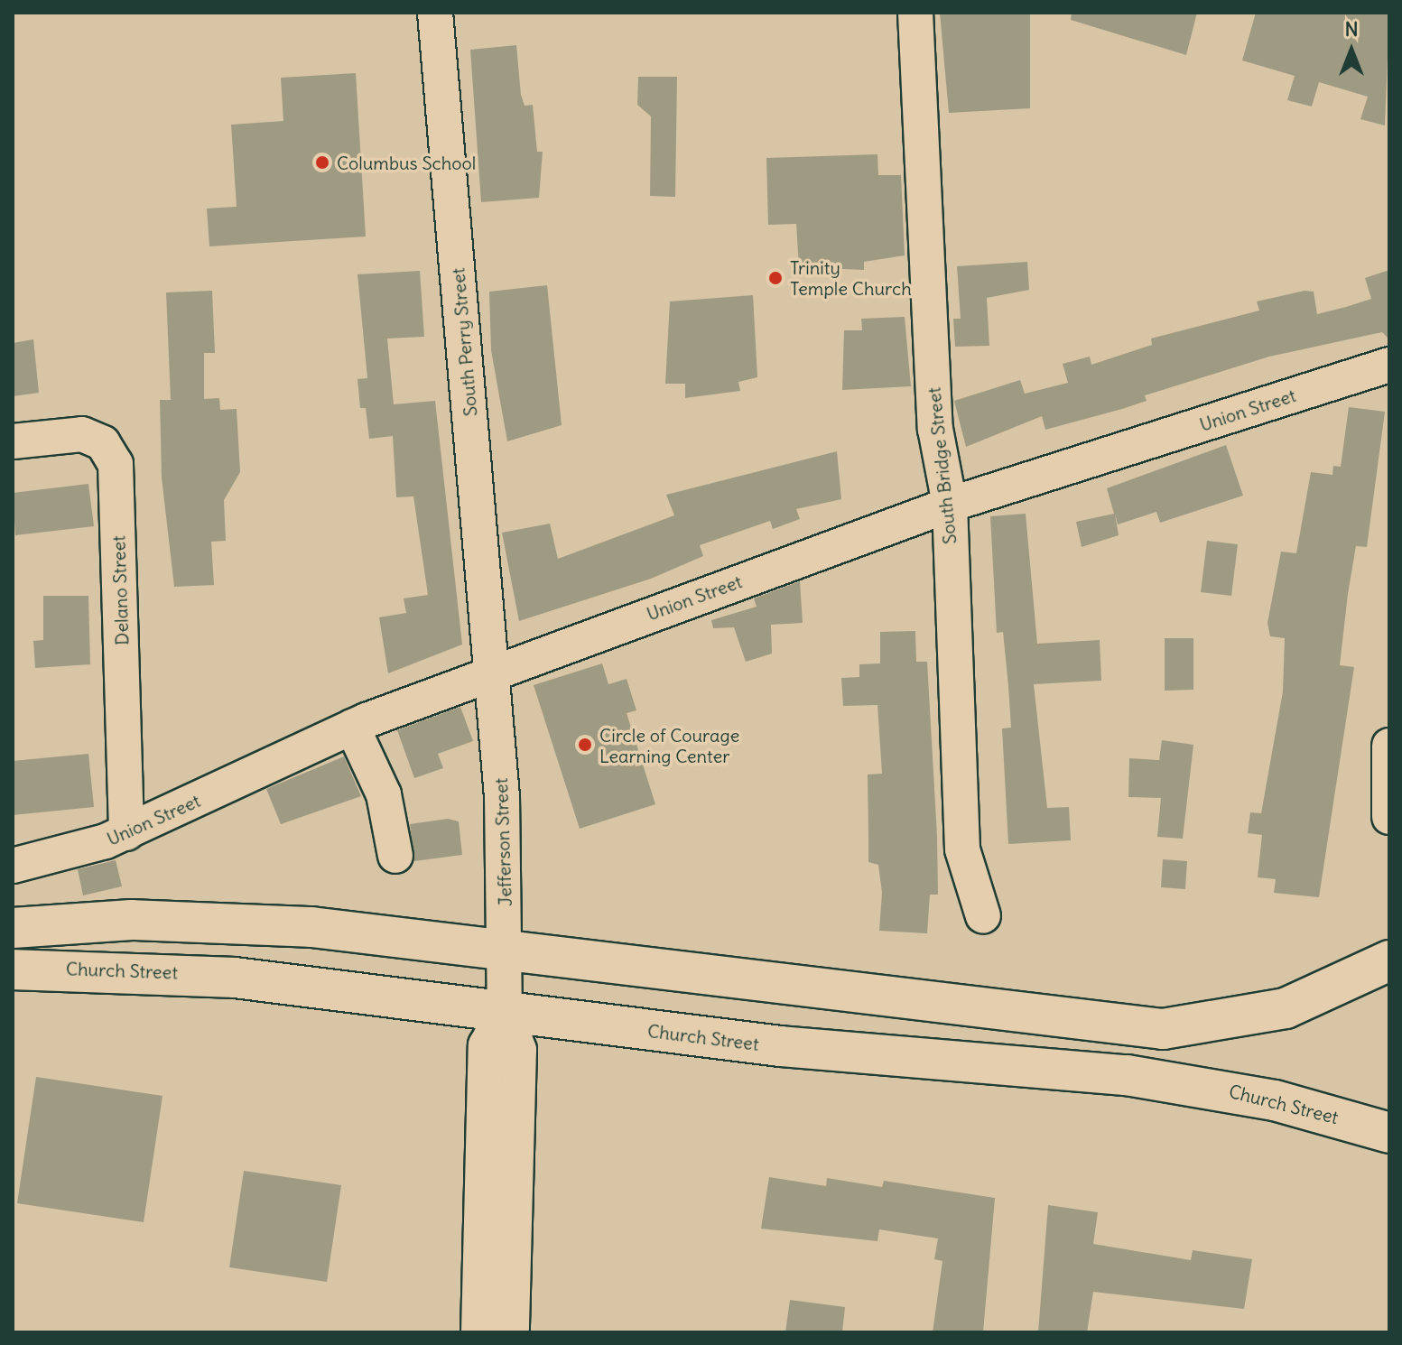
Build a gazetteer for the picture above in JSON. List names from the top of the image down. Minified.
{"streets":{"highway":["Church Street"],"street":["South Perry Street","Union Street","South Bridge Street","Delano Street","Jefferson Street"]},"crossings":[["South Perry Street","Union Street"],["South Perry Street","Jefferson Street"],["Union Street","South Bridge Street"],["Union Street","Delano Street"],["Union Street","Jefferson Street"],["Jefferson Street","Church Street"]],"places":["Columbus School","Trinity Temple Church","Circle of Courage Learning Center"],"north":"top"}
